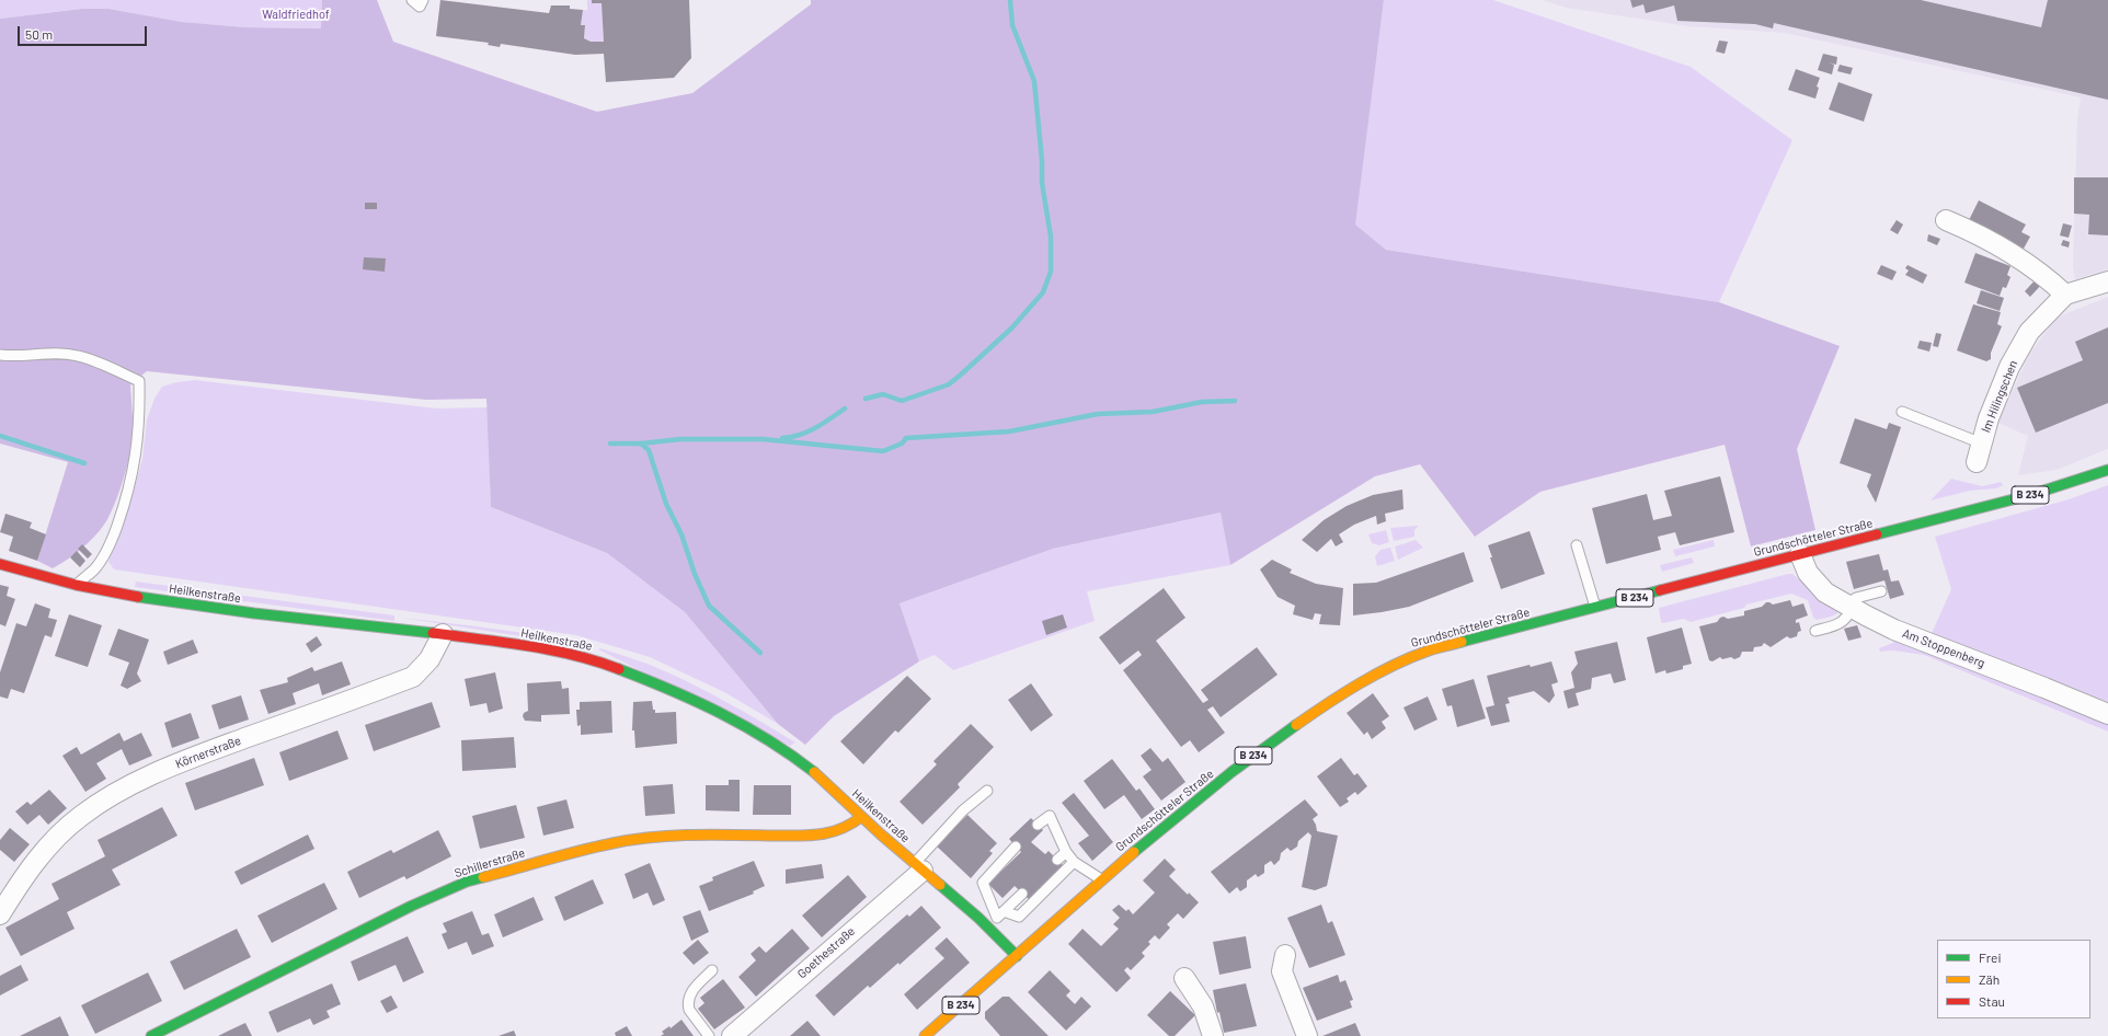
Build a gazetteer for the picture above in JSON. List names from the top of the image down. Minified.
{"streets":{"street":["Im Hilingschen","B 234","Grundschötteler Straße","Heilkenstraße","Am Stoppenberg","Körnerstraße","Schillerstraße","Goethestraße"]},"crossings":[["Grundschötteler Straße","Heilkenstraße"],["Grundschötteler Straße","Am Stoppenberg"],["Heilkenstraße","Körnerstraße"],["Heilkenstraße","Schillerstraße"],["Heilkenstraße","Goethestraße"]],"parks":["Waldfriedhof"],"legend":["Frei","Zäh","Stau"],"scale_bar":"50 m"}
